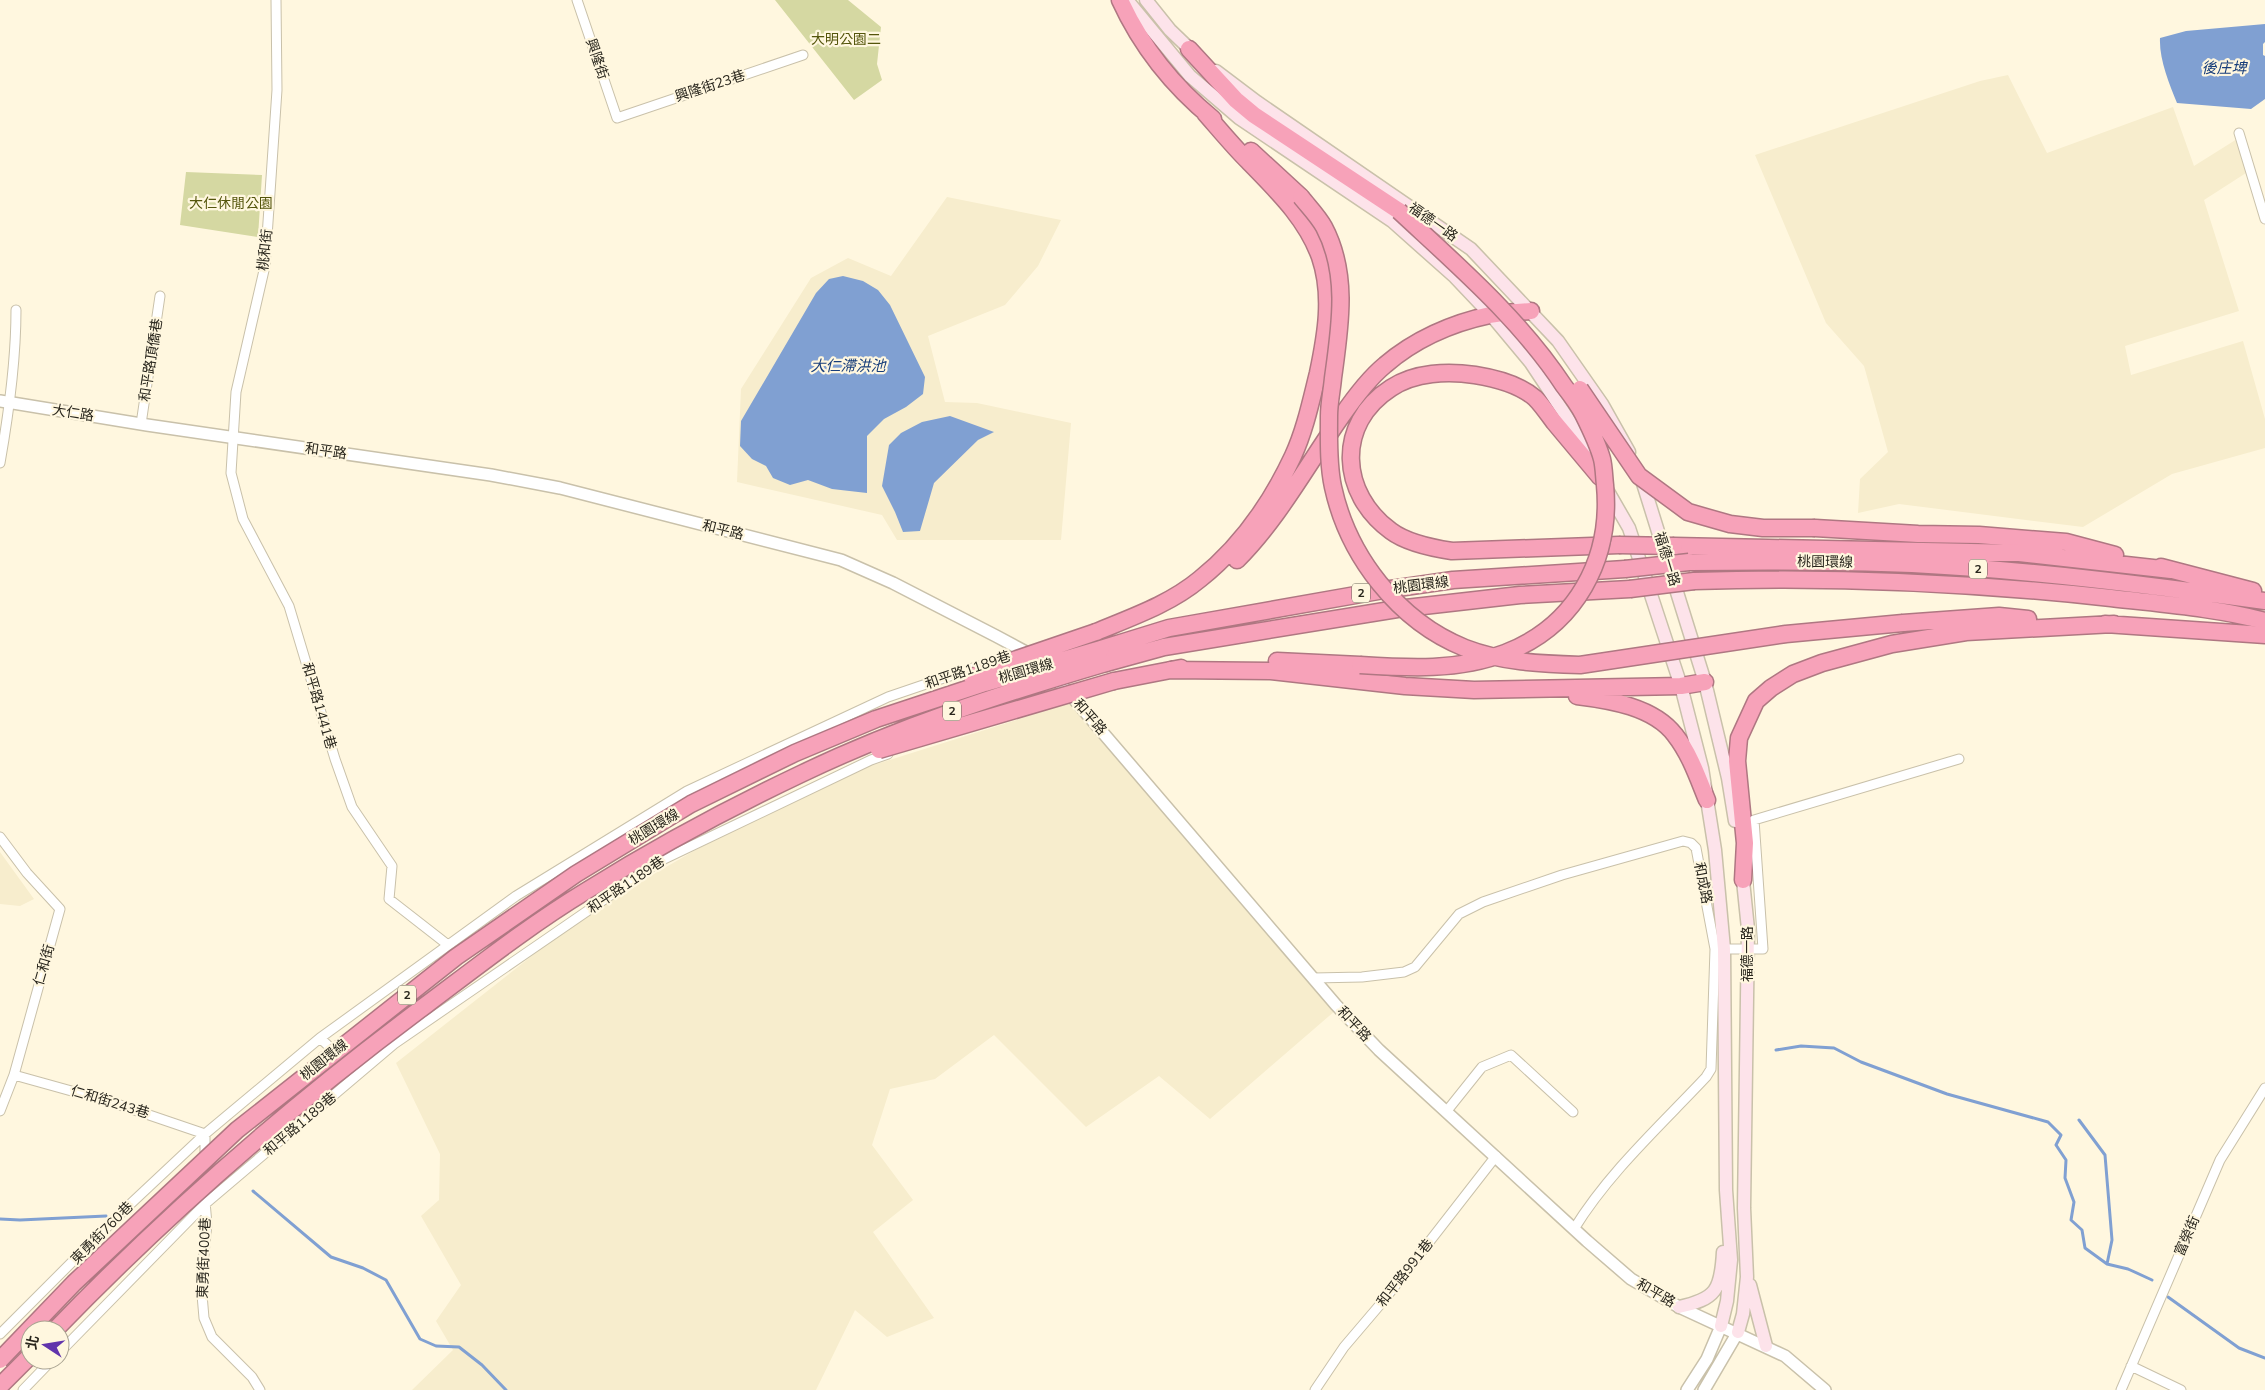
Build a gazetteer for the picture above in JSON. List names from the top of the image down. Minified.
{"streets":{"highway":["桃園環線","2"],"main road":["福德一路"],"street":["興隆街","興隆街23巷","桃和街","和平路頂僑巷","大仁路","和平路","和平路1189巷","和平路1441巷","和成路","仁和街","仁和街243巷","東勇街760巷","富榮街","東勇街400巷","和平路991巷"]},"crossings":[["興隆街","興隆街23巷"],["福德一路","和平路"],["福德一路","和成路"],["桃和街","和平路"],["桃和街","和平路1441巷"],["和平路頂僑巷","大仁路"],["和平路頂僑巷","和平路"],["大仁路","和平路"],["和平路","和平路1189巷"],["和平路","和平路1441巷"],["和平路","和成路"],["和平路","和平路991巷"],["和平路1189巷","和平路1441巷"],["和平路1189巷","仁和街243巷"],["和平路1189巷","東勇街760巷"],["和平路1189巷","東勇街400巷"],["仁和街","仁和街243巷"],["仁和街243巷","東勇街760巷"],["仁和街243巷","東勇街400巷"],["東勇街760巷","東勇街400巷"]],"water":["後庄埤","大仁滯洪池"],"parks":["大明公園二","大仁休閒公園"],"north":"left"}
